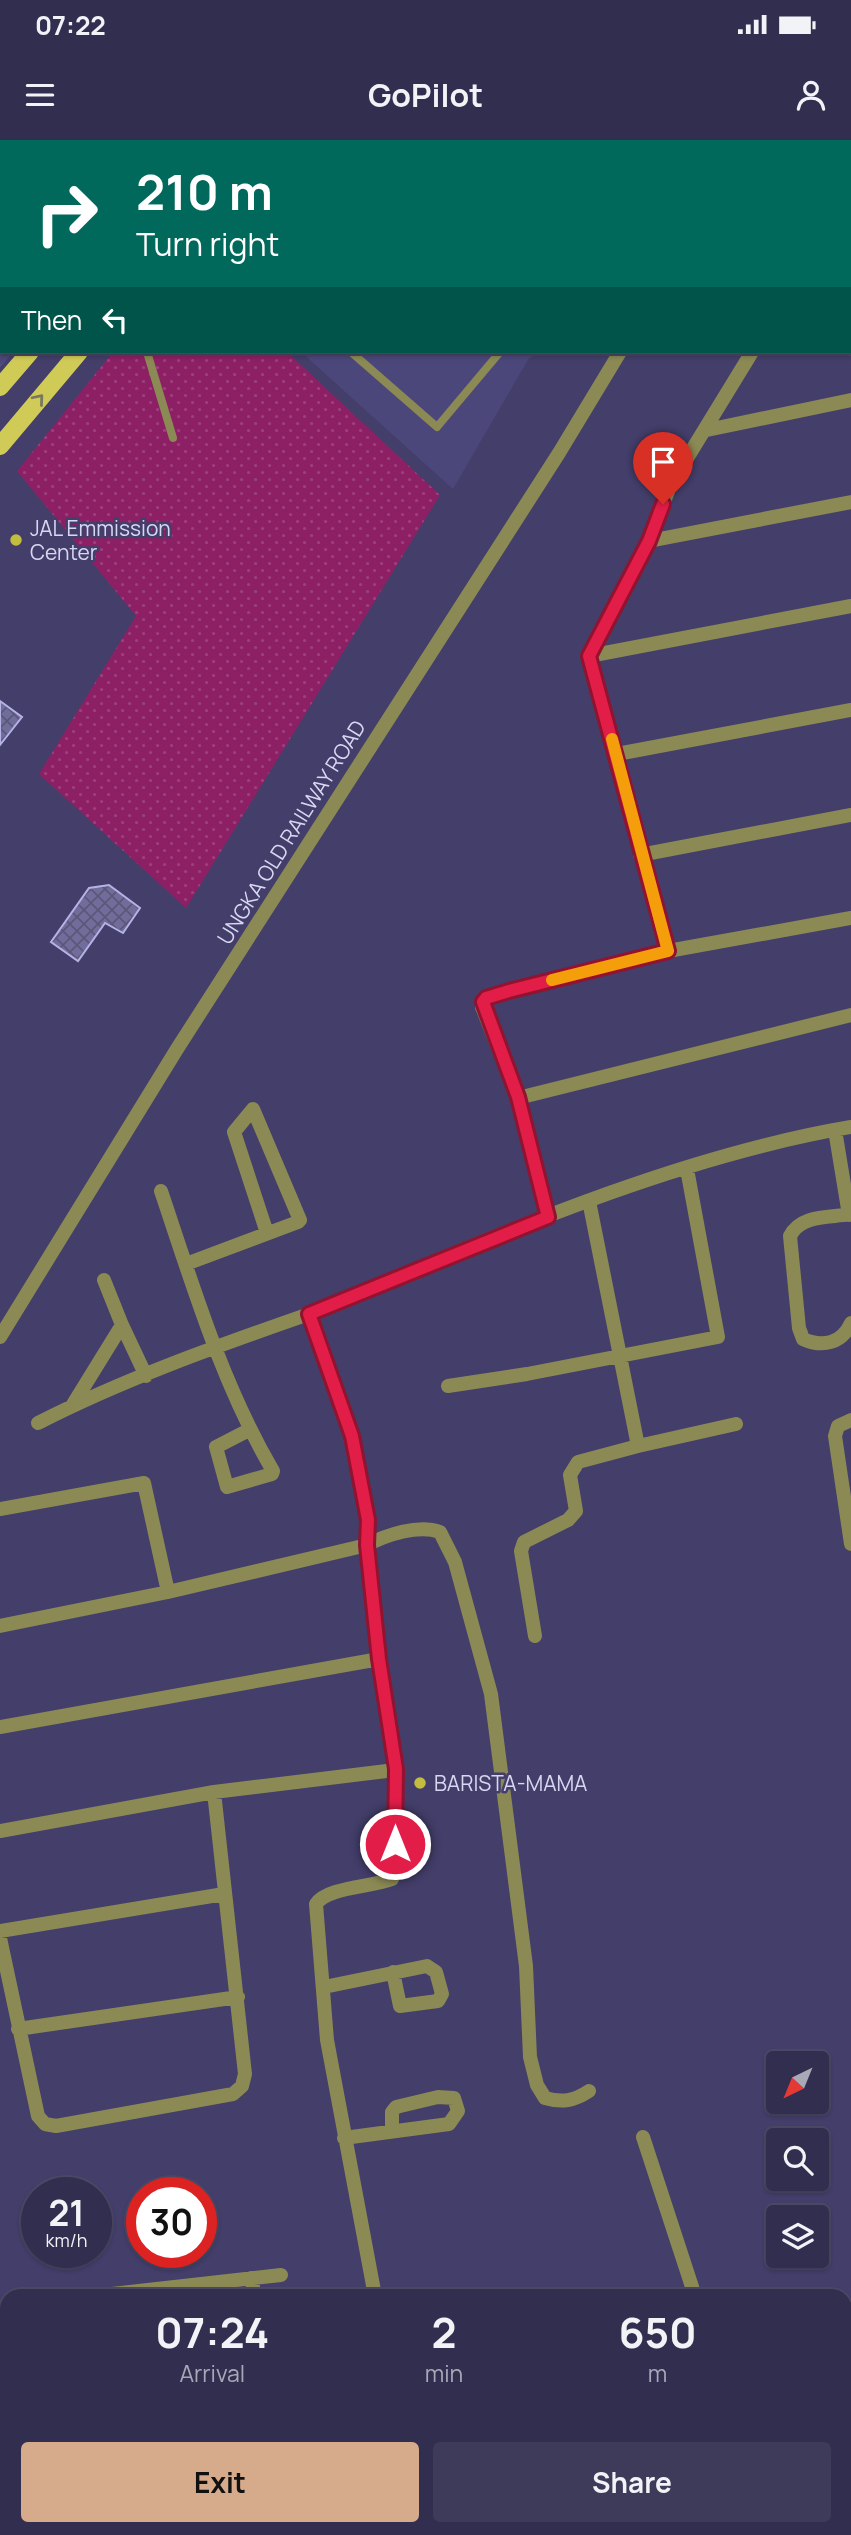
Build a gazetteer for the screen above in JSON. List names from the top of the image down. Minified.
{"streets":{"street":["UNGKA OLD RAILWAY ROAD"]},"places":["JAL Emmission Center","BARISTA-MAMA"],"north":"bottom left","page":{"status":"07:22","header":"GoPilot","turn":["210 m","Turn right"],"then":"Then","speed":"21 km/h","limit":"30","eta":["07:24","Arrival","2","min","650","m"],"buttons":["Exit","Share"]}}
